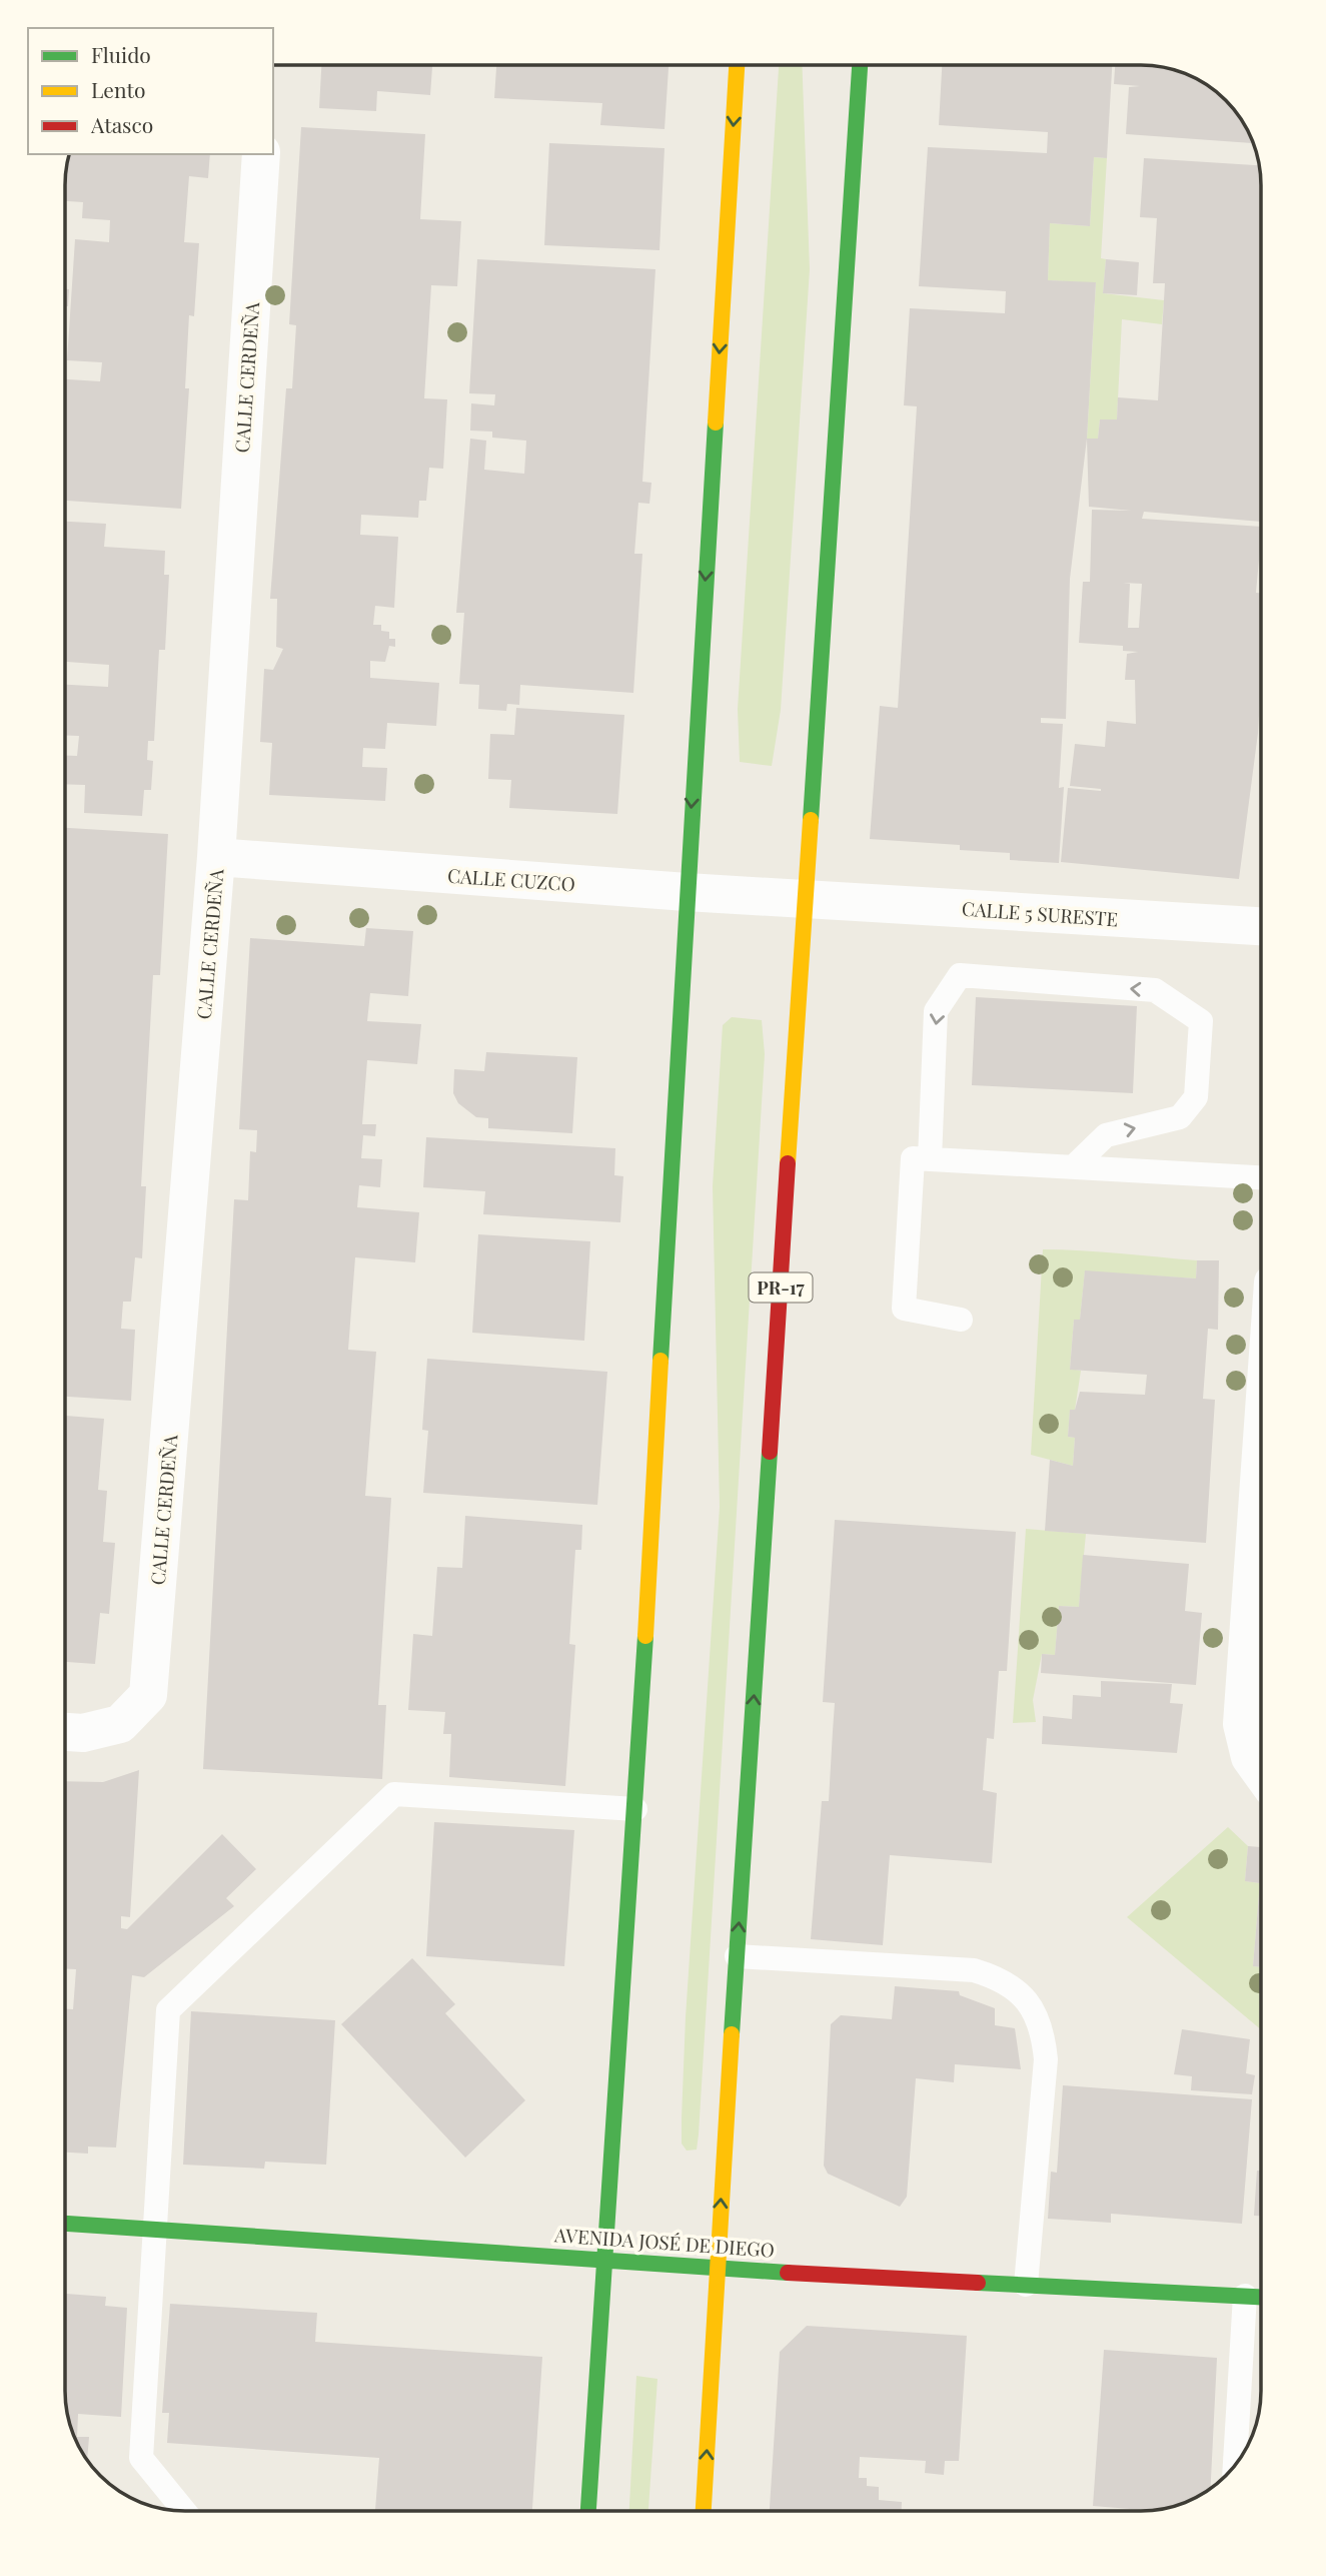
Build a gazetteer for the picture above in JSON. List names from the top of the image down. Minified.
{"streets":{"main road":["PR-17","AVENIDA JOSÉ DE DIEGO"],"street":["CALLE CERDEÑA","CALLE CUZCO","CALLE 5 SURESTE"]},"crossings":[["CALLE CERDEÑA","CALLE CUZCO"],["CALLE CUZCO","CALLE 5 SURESTE"],["CALLE CUZCO","PR-17"],["CALLE 5 SURESTE","PR-17"],["PR-17","AVENIDA JOSÉ DE DIEGO"]],"legend":["Fluido","Lento","Atasco"]}
